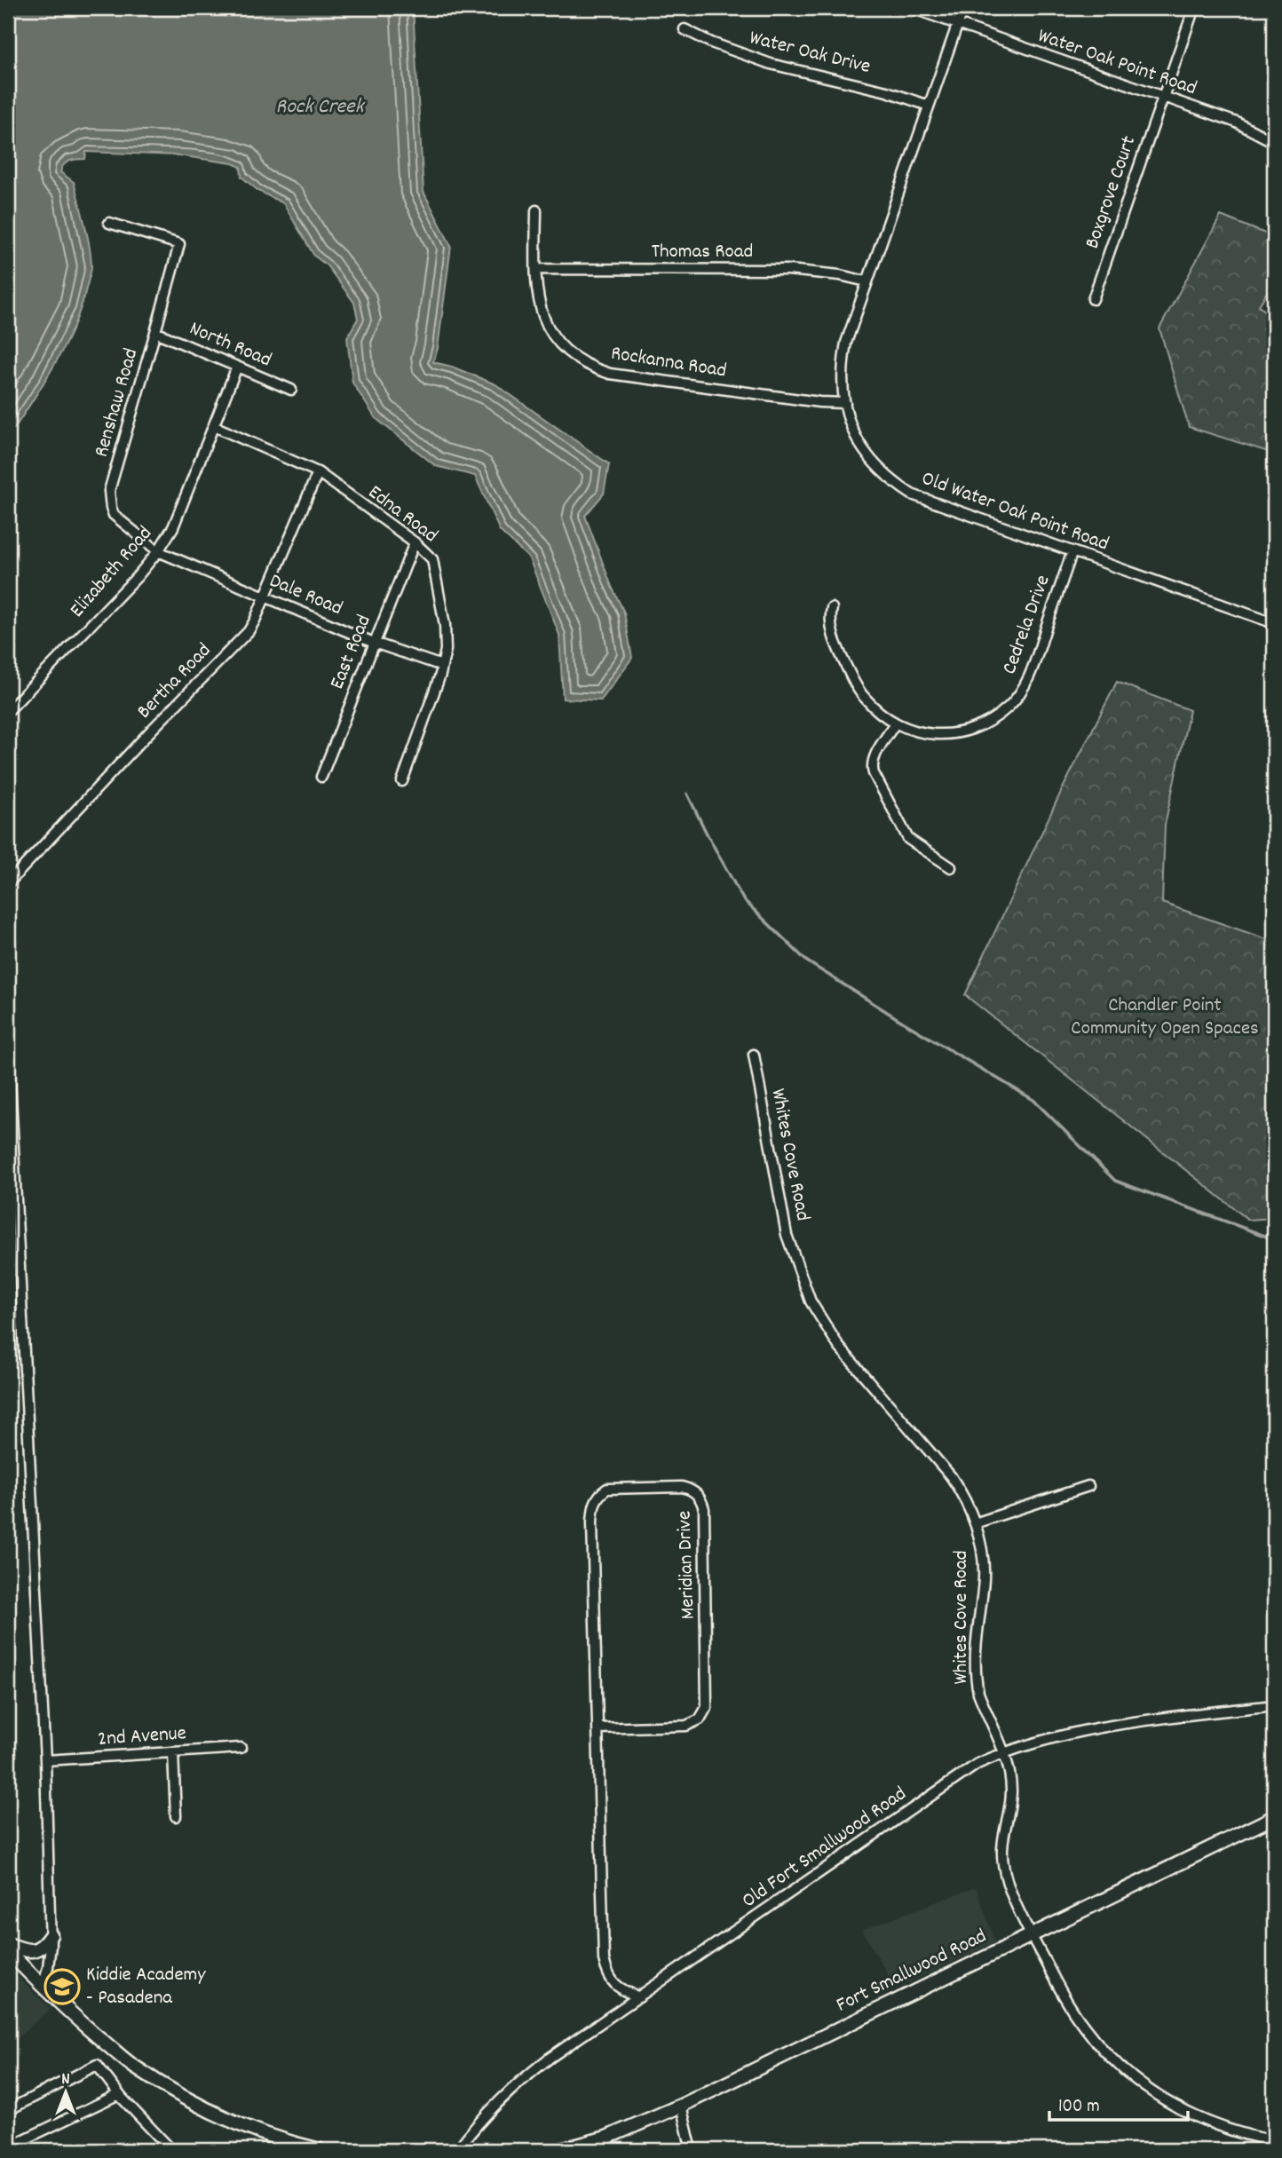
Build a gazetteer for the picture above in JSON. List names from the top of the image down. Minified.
{"streets":{"main road":["Fort Smallwood Road"],"street":["Water Oak Drive","Water Oak Point Road","Boxgrove Court","Thomas Road","North Road","Rockanna Road","Renshaw Road","Old Water Oak Point Road","Edna Road","Elizabeth Road","Dale Road","Cedrela Drive","East Road","Bertha Road","Whites Cove Road","Meridian Drive","2nd Avenue","Old Fort Smallwood Road"]},"crossings":[["Water Oak Drive","Old Water Oak Point Road"],["Water Oak Point Road","Boxgrove Court"],["Water Oak Point Road","Old Water Oak Point Road"],["Thomas Road","Rockanna Road"],["Thomas Road","Old Water Oak Point Road"],["North Road","Renshaw Road"],["North Road","Elizabeth Road"],["Rockanna Road","Old Water Oak Point Road"],["Renshaw Road","Elizabeth Road"],["Renshaw Road","Dale Road"],["Old Water Oak Point Road","Cedrela Drive"],["Edna Road","Elizabeth Road"],["Edna Road","Dale Road"],["Edna Road","East Road"],["Edna Road","Bertha Road"],["Elizabeth Road","Dale Road"],["Dale Road","East Road"],["Dale Road","Bertha Road"],["Whites Cove Road","Old Fort Smallwood Road"],["Whites Cove Road","Fort Smallwood Road"],["Meridian Drive","Old Fort Smallwood Road"]],"water":["Rock Creek"],"parks":["Chandler Point Community Open Spaces"],"places":{"school or university":["Kiddie Academy - Pasadena"]},"scale_bar":"100 m","north":"top"}
